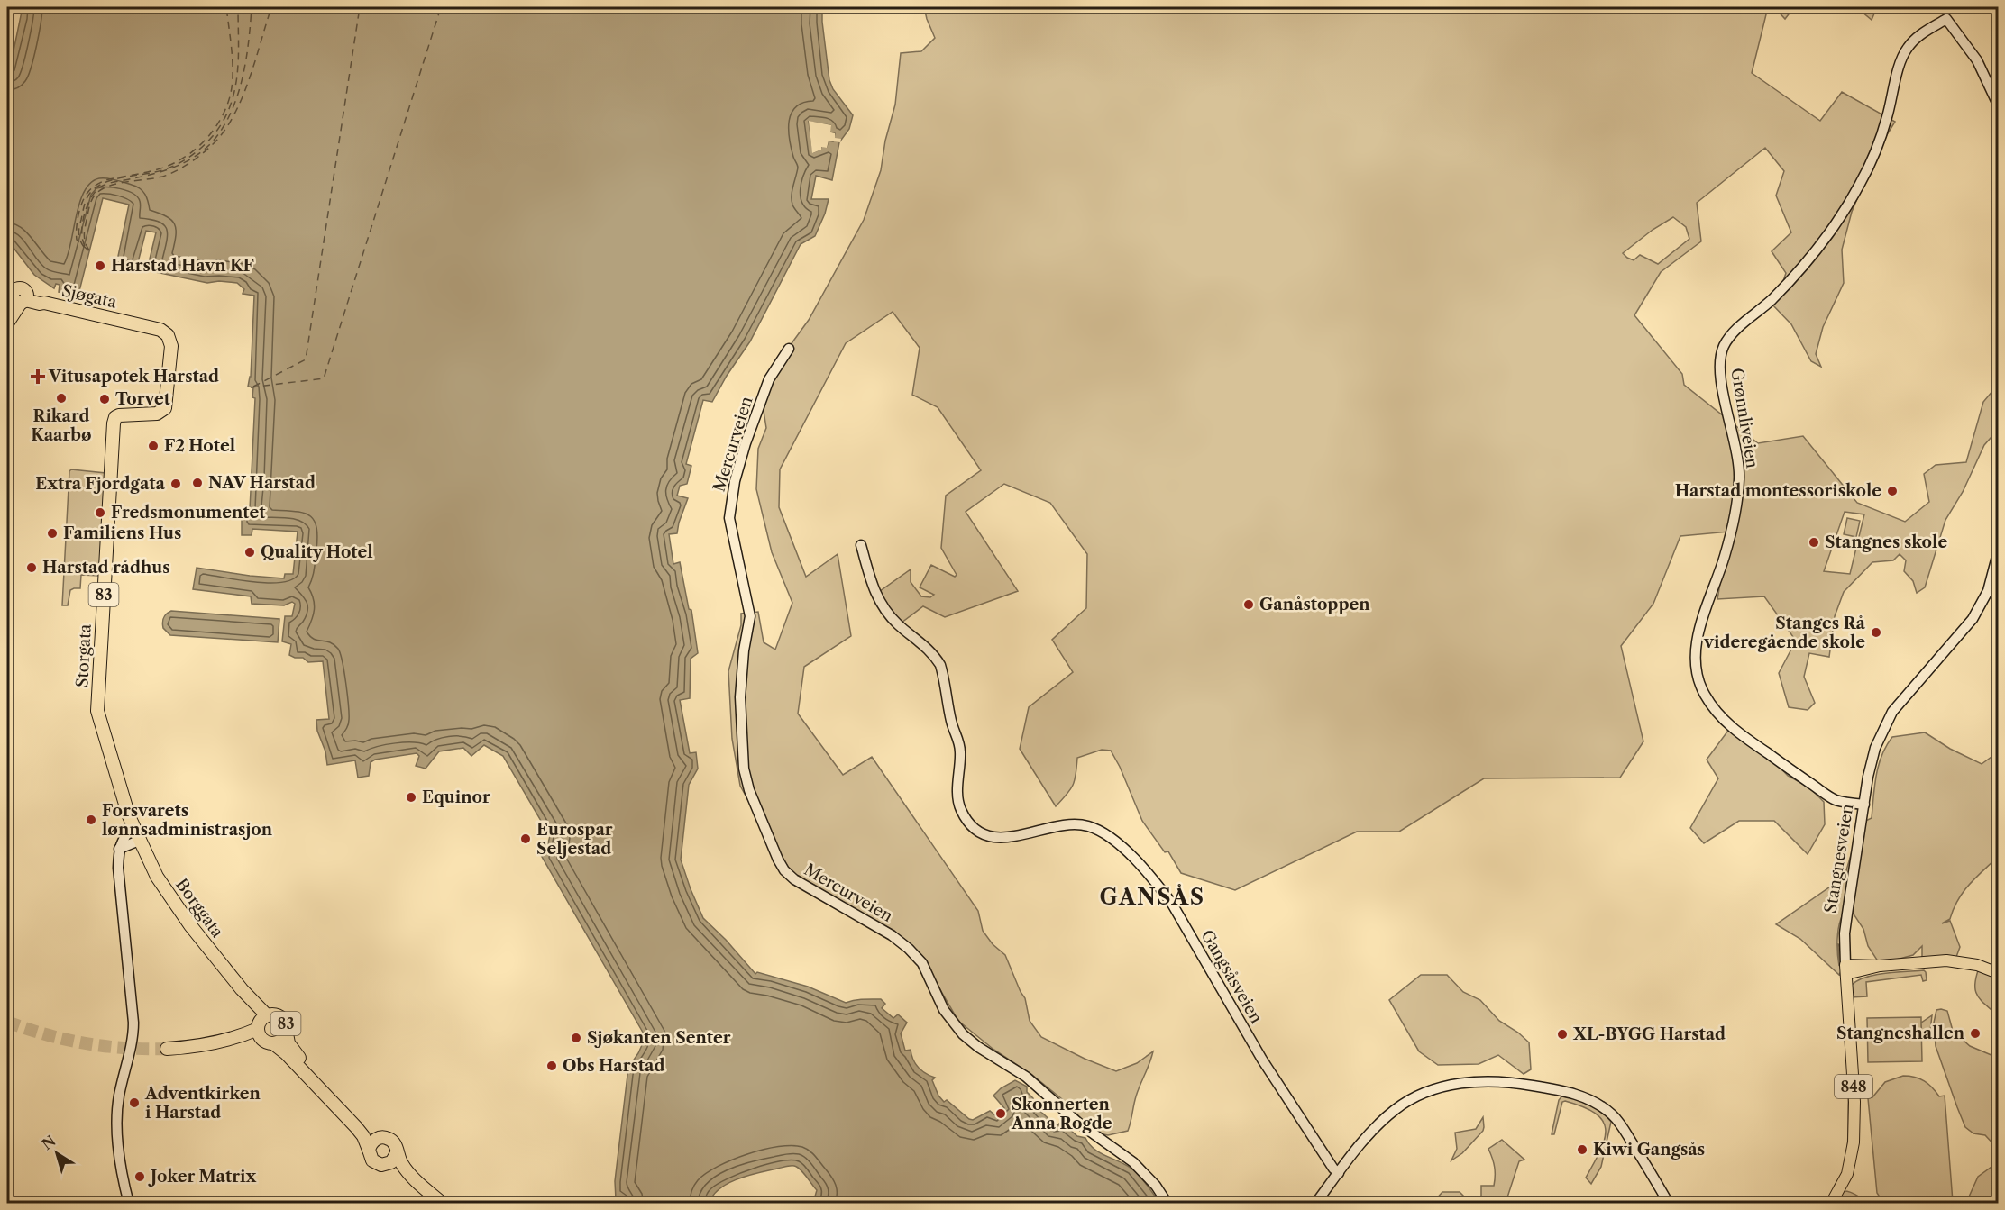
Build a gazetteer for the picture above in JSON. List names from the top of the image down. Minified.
{"streets":{"highway":["Sjøgata","83","Storgata","Borggata"],"main road":["Stangnesveien","848"],"street":["Grønnliveien","Mercurveien","Gangsåsveien"]},"crossings":[["Sjøgata","Storgata"],["Grønnliveien","Stangnesveien"],["83","Borggata"],["Storgata","Borggata"]],"districts":["GANSÅS"],"places":{"other":["Harstad Havn KF","Rikard Kaarbø","Torvet","F2 Hotel","NAV Harstad","Extra Fjordgata","Harstad montessoriskole","Fredsmonumentet","Familiens Hus","Stangnes skole","Quality Hotel","Harstad rådhus","Ganåstoppen","Stanges Rå videregående skole","Equinor","Forsvarets lønnsadministrasjon","Eurospar Seljestad","Stangneshallen","XL-BYGG Harstad","Sjøkanten Senter","Obs Harstad","Adventkirken i Harstad","Skonnerten Anna Rogde","Kiwi Gangsås","Joker Matrix"],"health":["Vitusapotek Harstad"]},"north":"top left"}
